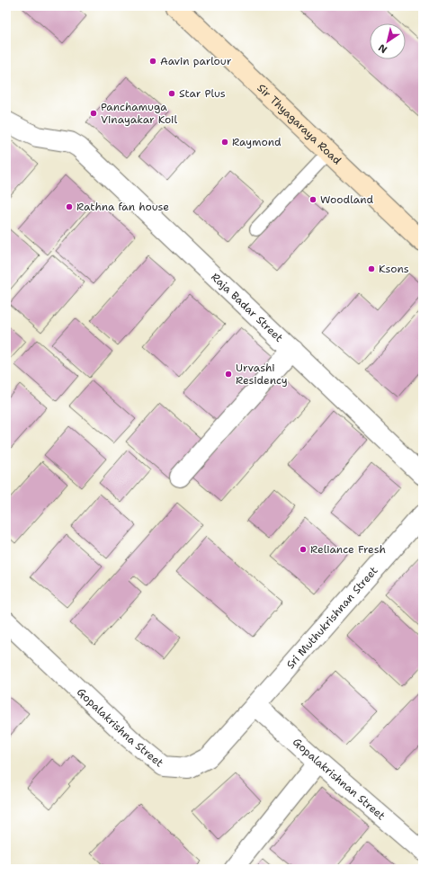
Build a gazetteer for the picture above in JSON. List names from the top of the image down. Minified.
{"streets":{"main road":["Sir Thyagaraya Road"],"street":["Raja Badar Street","Sri Muthukrishnan Street","Gopalakrishna Street","Gopalakrishnan Street"]},"crossings":[["Sri Muthukrishnan Street","Gopalakrishna Street"],["Sri Muthukrishnan Street","Gopalakrishnan Street"],["Gopalakrishna Street","Gopalakrishnan Street"]],"places":["Aavin parlour","Star Plus","Panchamuga Vinayakar Koil","Raymond","Woodland","Rathna fan house","Ksons","Urvashi Residency","Reliance Fresh"],"north":"bottom left"}
